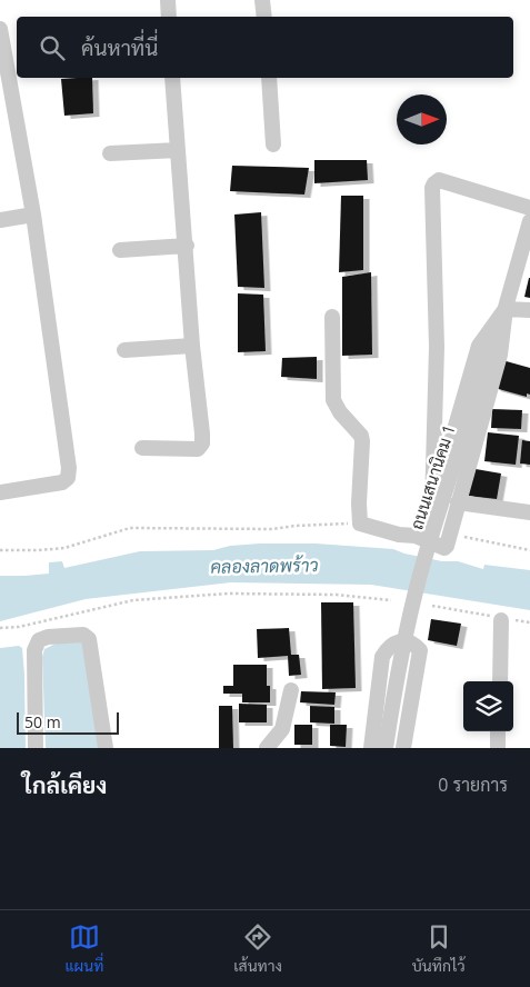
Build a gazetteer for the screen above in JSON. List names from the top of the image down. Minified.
{"streets":{"street":["ถนนเสนานิคม 1"]},"water":["คลองลาดพร้าว"],"scale_bar":"50 m","north":"right","page":{"search":"ค้นหาที่นี่","scale":"50 m","heading":["ใกล้เคียง","0 รายการ"],"nav":["แผนที่","เส้นทาง","บันทึกไว้"]}}
